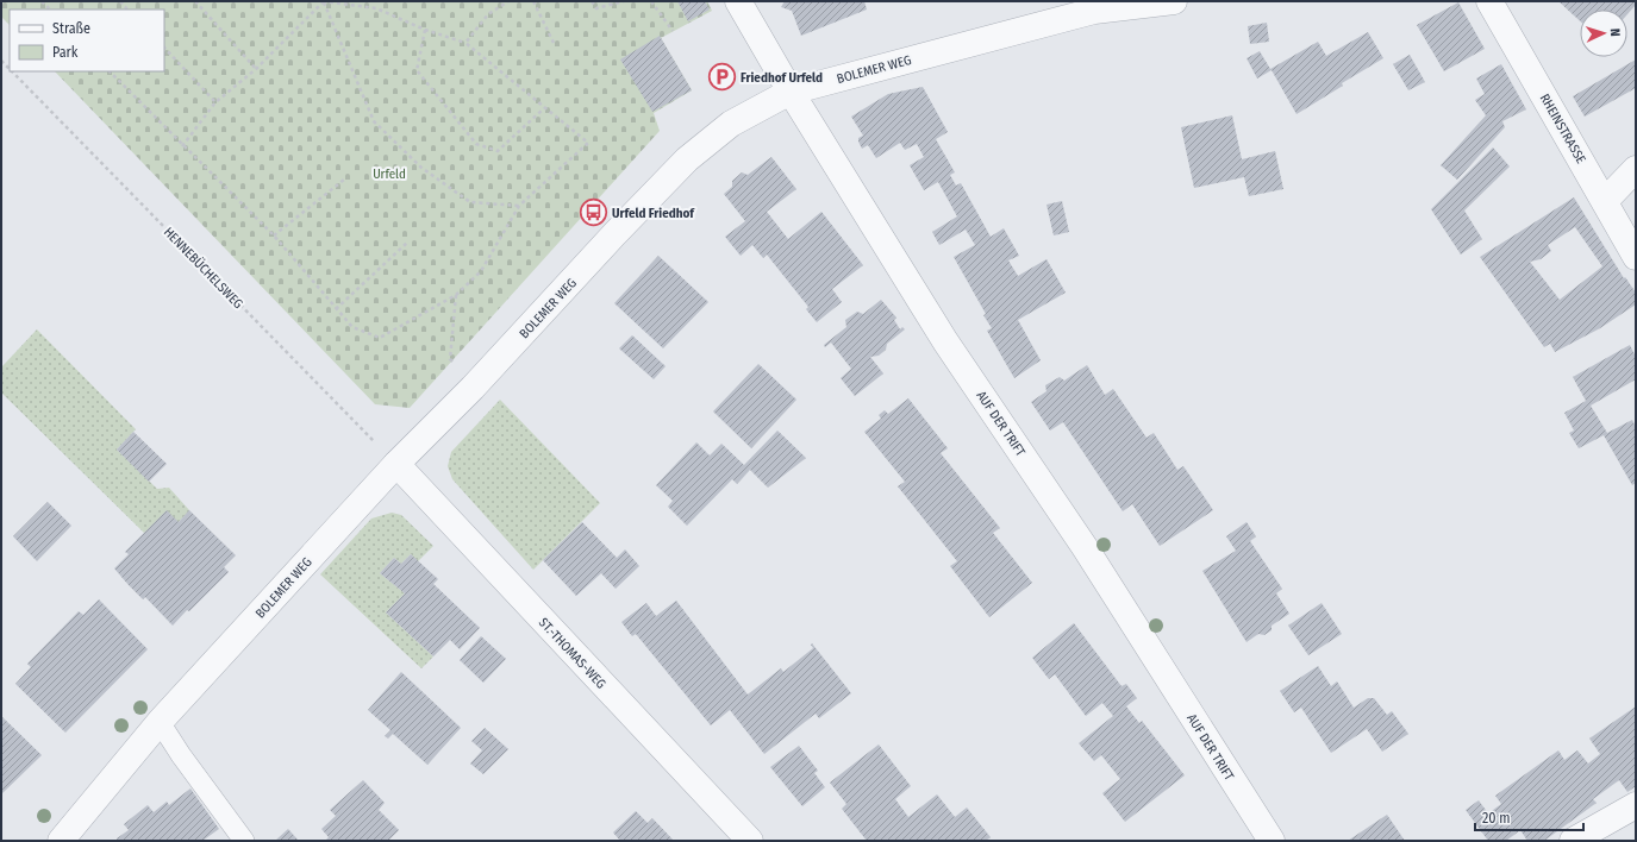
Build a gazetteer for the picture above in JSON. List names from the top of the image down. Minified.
{"streets":{"street":["BOLEMER WEG","RHEINSTRASSE","AUF DER TRIFT","ST.-THOMAS-WEG"],"path":["HENNEBÜCHELSWEG"]},"crossings":[["BOLEMER WEG","HENNEBÜCHELSWEG"],["BOLEMER WEG","AUF DER TRIFT"],["BOLEMER WEG","ST.-THOMAS-WEG"],["HENNEBÜCHELSWEG","ST.-THOMAS-WEG"]],"parks":["Urfeld"],"places":{"parking":["Friedhof Urfeld"],"bus stop":["Urfeld Friedhof"]},"legend":["Straße","Park"],"scale_bar":"20 m","north":"right"}
